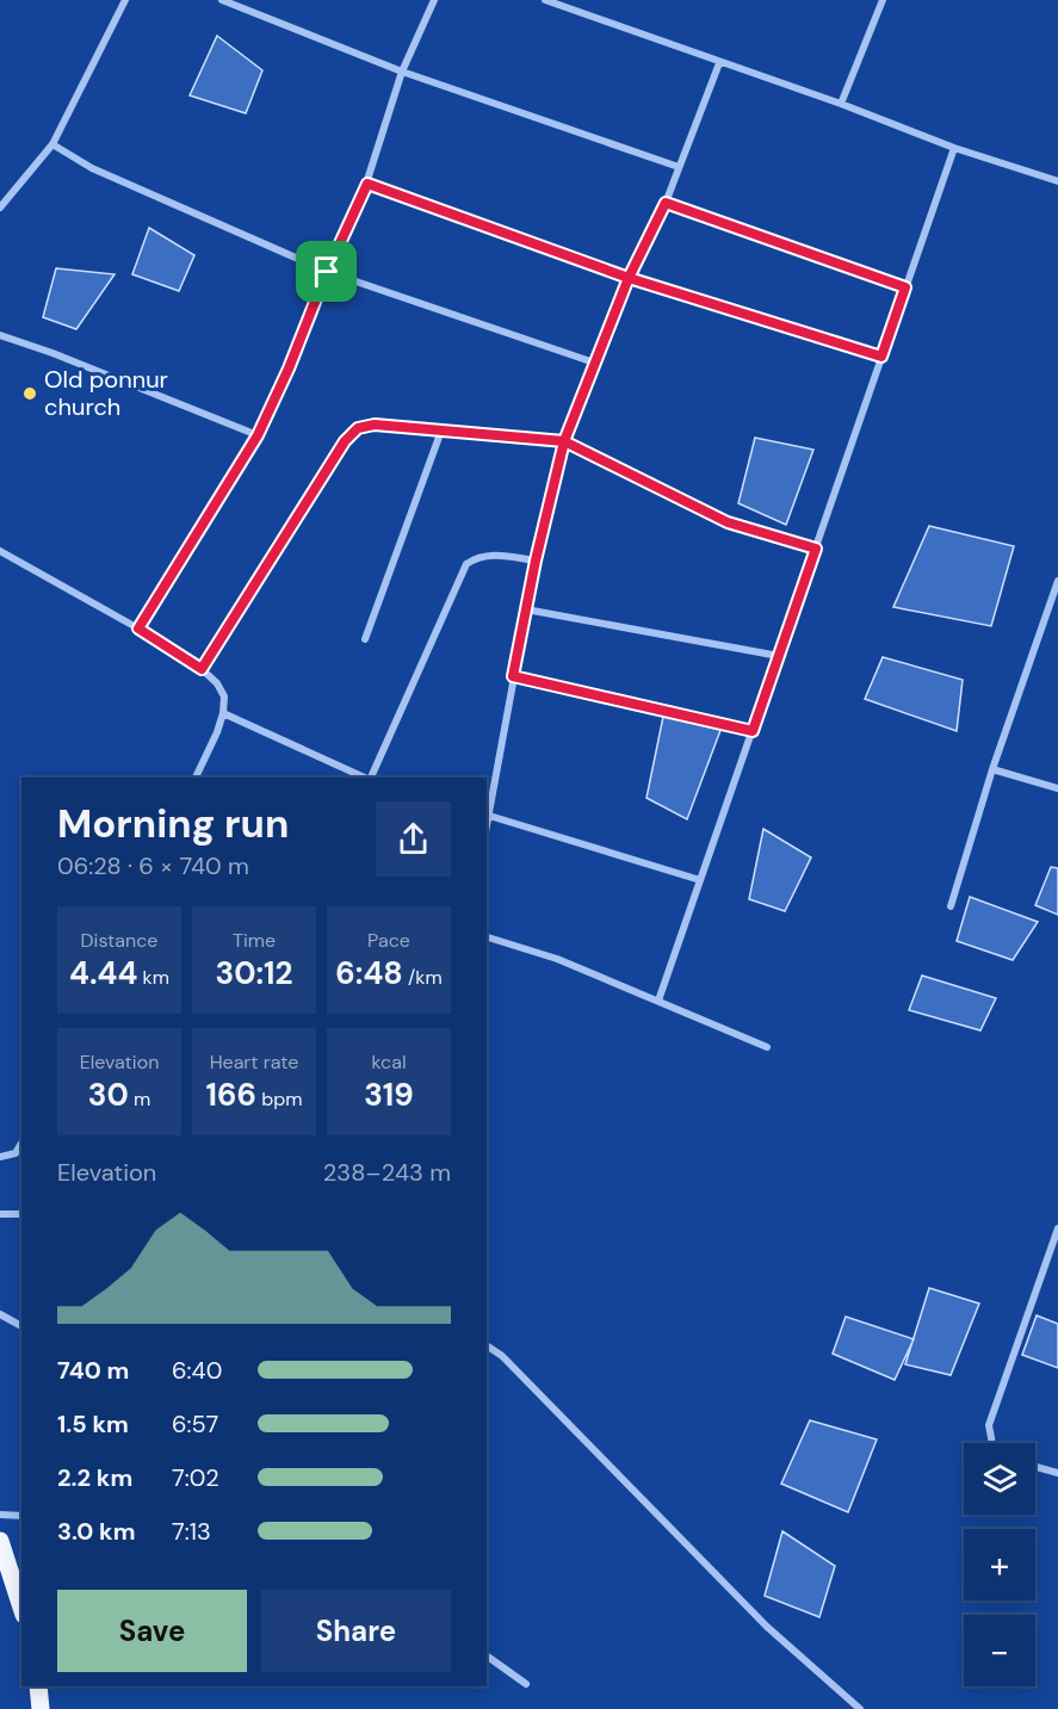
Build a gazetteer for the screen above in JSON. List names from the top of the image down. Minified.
{"places":["Old ponnur church"],"page":{"heading":["Morning run","06:28 · 6 × 740 m"],"stats":[["Distance","4.44 km"],["Time","30:12"],["Pace","6:48 /km"],["Elevation","30 m"],["Heart rate","166 bpm"],["kcal","319"]],"chart":["Elevation","238–243 m"],"list":[{"name":"740 m","note":"6:40"},{"name":"1.5 km","note":"6:57"},{"name":"2.2 km","note":"7:02"},{"name":"3.0 km","note":"7:13"}],"map_buttons":["+","−"],"buttons":["Save","Share"]}}
